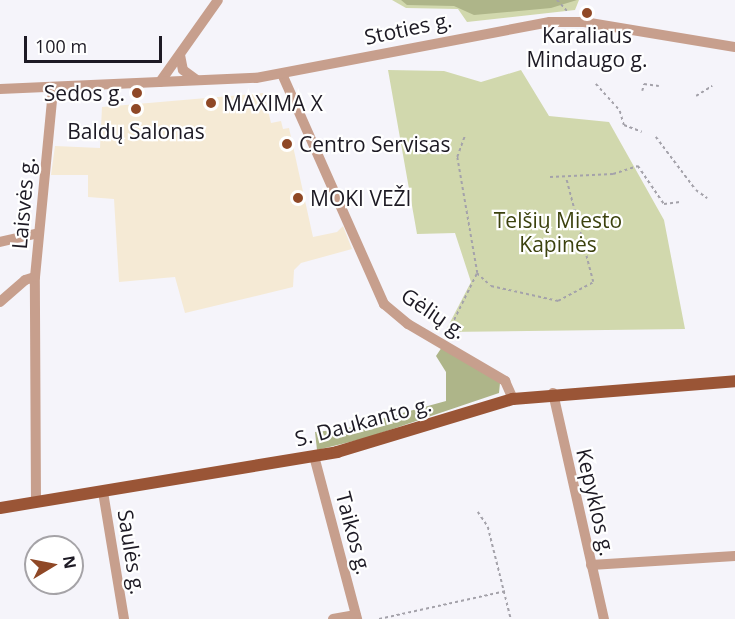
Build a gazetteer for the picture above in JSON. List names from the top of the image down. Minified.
{"streets":{"main road":["S. Daukanto g."],"street":["Stoties g.","Laisvės g.","Gėlių g.","Kepyklos g.","Taikos g.","Saulės g."]},"crossings":[["Stoties g.","Laisvės g."],["Stoties g.","Gėlių g."],["Laisvės g.","S. Daukanto g."],["Gėlių g.","S. Daukanto g."],["S. Daukanto g.","Kepyklos g."],["S. Daukanto g.","Taikos g."],["S. Daukanto g.","Saulės g."]],"parks":["Telšių Miesto Kapinės"],"places":["Karaliaus Mindaugo g.","Sedos g.","MAXIMA X","Baldų Salonas","Centro Servisas","MOKI VEŽI"],"scale_bar":"100 m","north":"right"}
